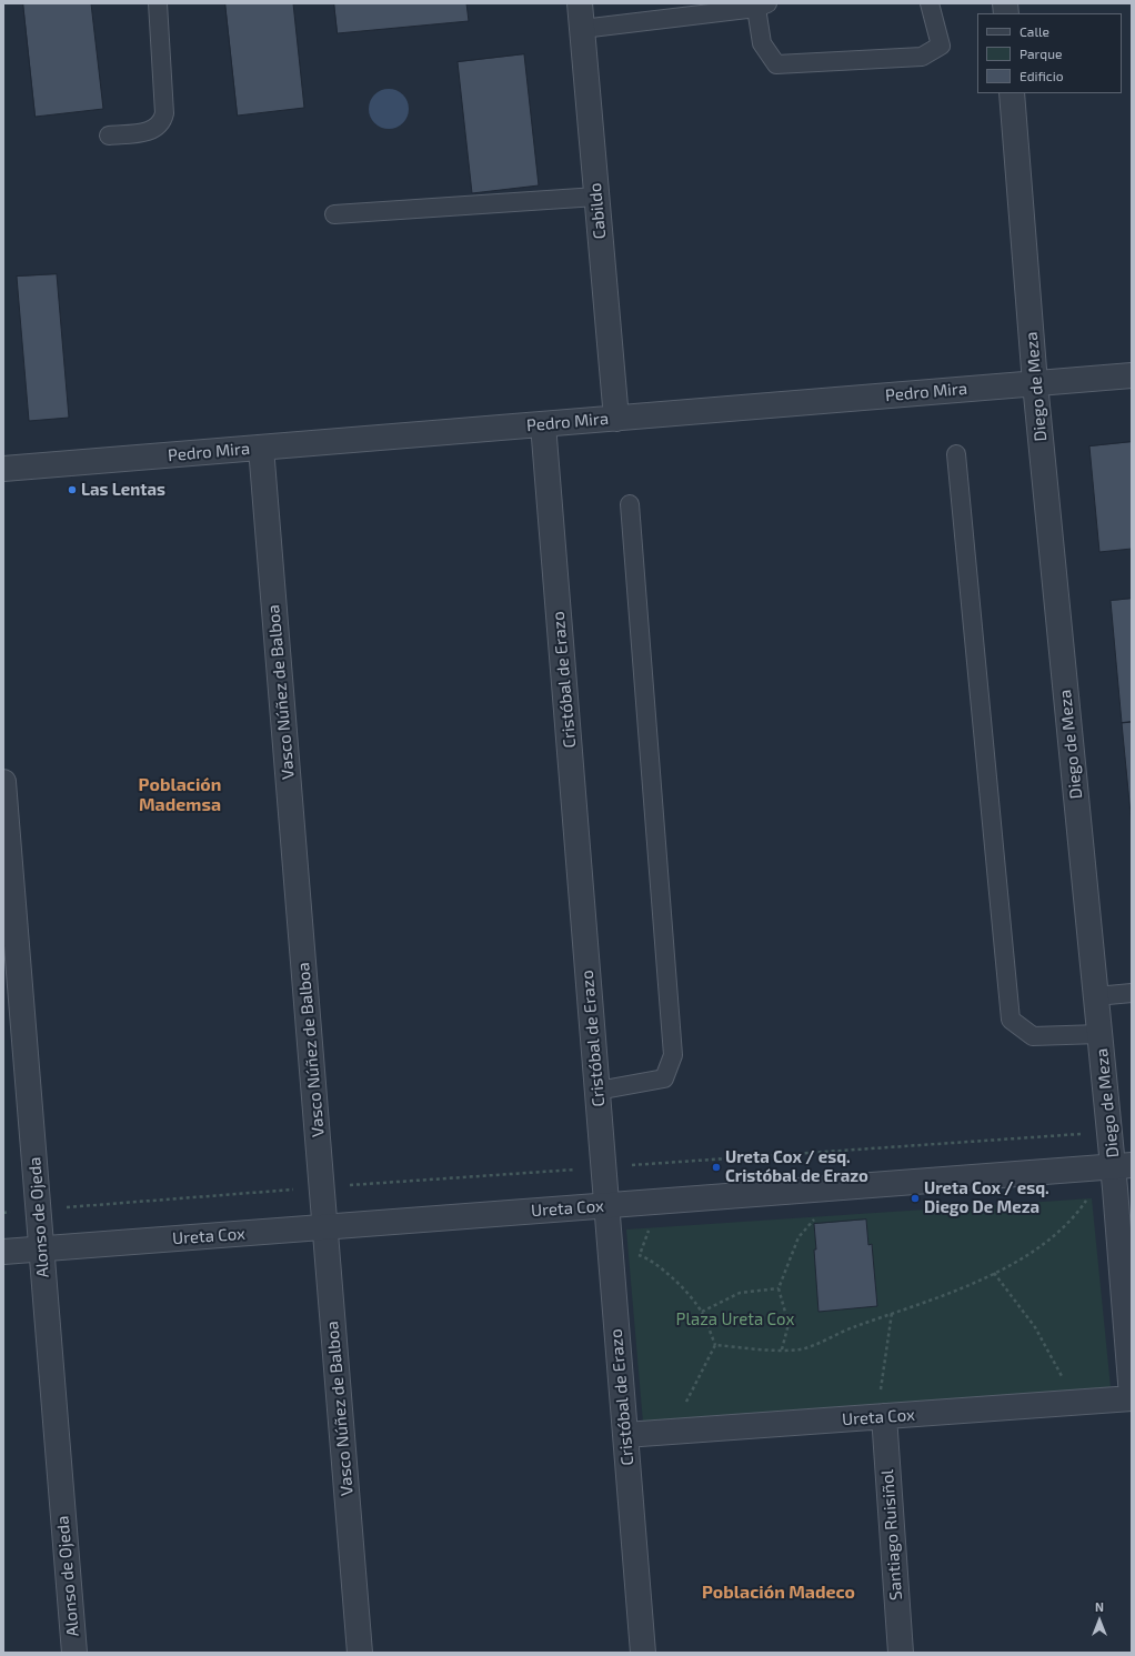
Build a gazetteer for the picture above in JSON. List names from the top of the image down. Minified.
{"streets":{"street":["Cabildo","Diego de Meza","Pedro Mira","Cristóbal de Erazo","Vasco Núñez de Balboa","Ureta Cox","Alonso de Ojeda","Santiago Ruisiñol"]},"crossings":[["Cabildo","Pedro Mira"],["Diego de Meza","Pedro Mira"],["Diego de Meza","Ureta Cox"],["Pedro Mira","Cristóbal de Erazo"],["Pedro Mira","Vasco Núñez de Balboa"],["Cristóbal de Erazo","Ureta Cox"],["Vasco Núñez de Balboa","Ureta Cox"],["Ureta Cox","Alonso de Ojeda"],["Ureta Cox","Santiago Ruisiñol"]],"districts":["Población Mademsa","Población Madeco"],"parks":["Plaza Ureta Cox"],"places":["Las Lentas","Ureta Cox / esq. Cristóbal de Erazo","Ureta Cox / esq. Diego De Meza"],"legend":["Calle","Parque","Edificio"],"north":"top"}
